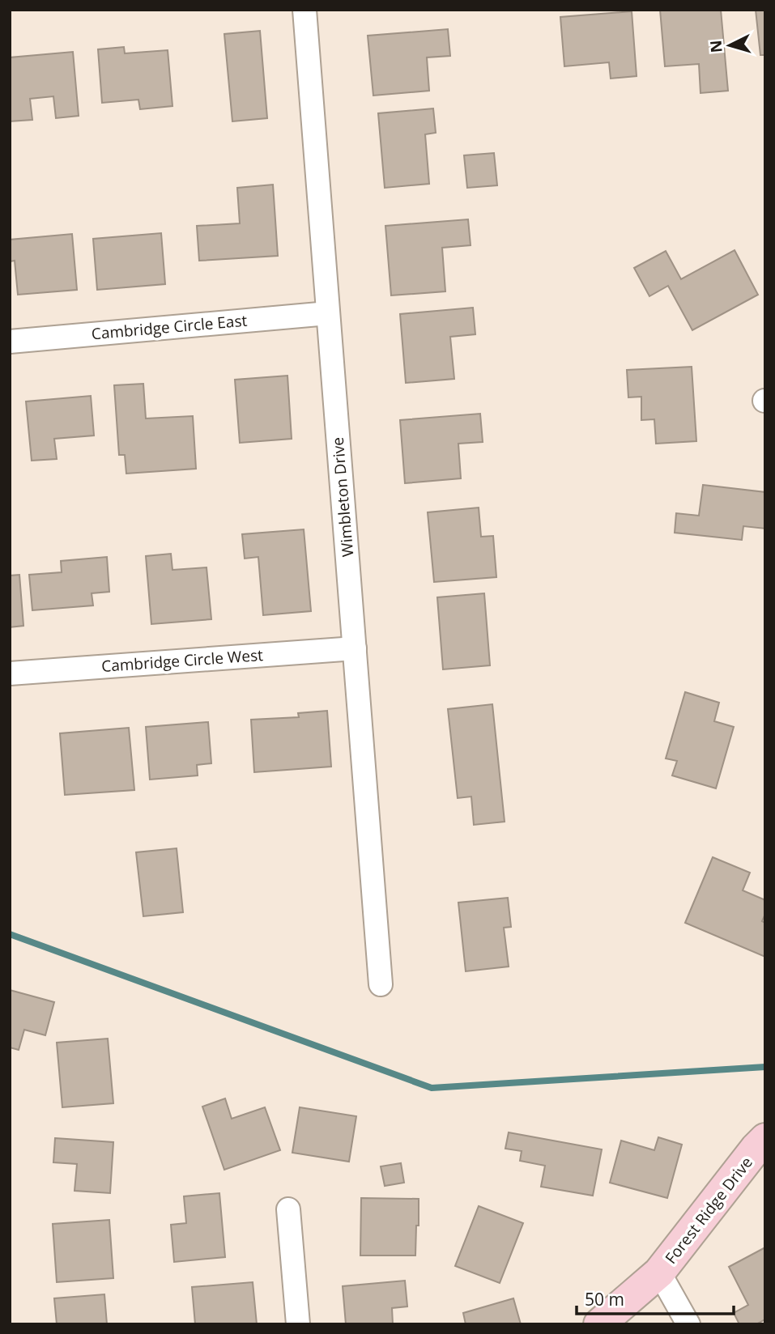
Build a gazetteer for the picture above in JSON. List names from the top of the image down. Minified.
{"streets":{"main road":["Forest Ridge Drive"],"street":["Cambridge Circle East","Wimbleton Drive","Cambridge Circle West"]},"crossings":[["Cambridge Circle East","Wimbleton Drive"],["Wimbleton Drive","Cambridge Circle West"]],"scale_bar":"50 m","north":"left"}
